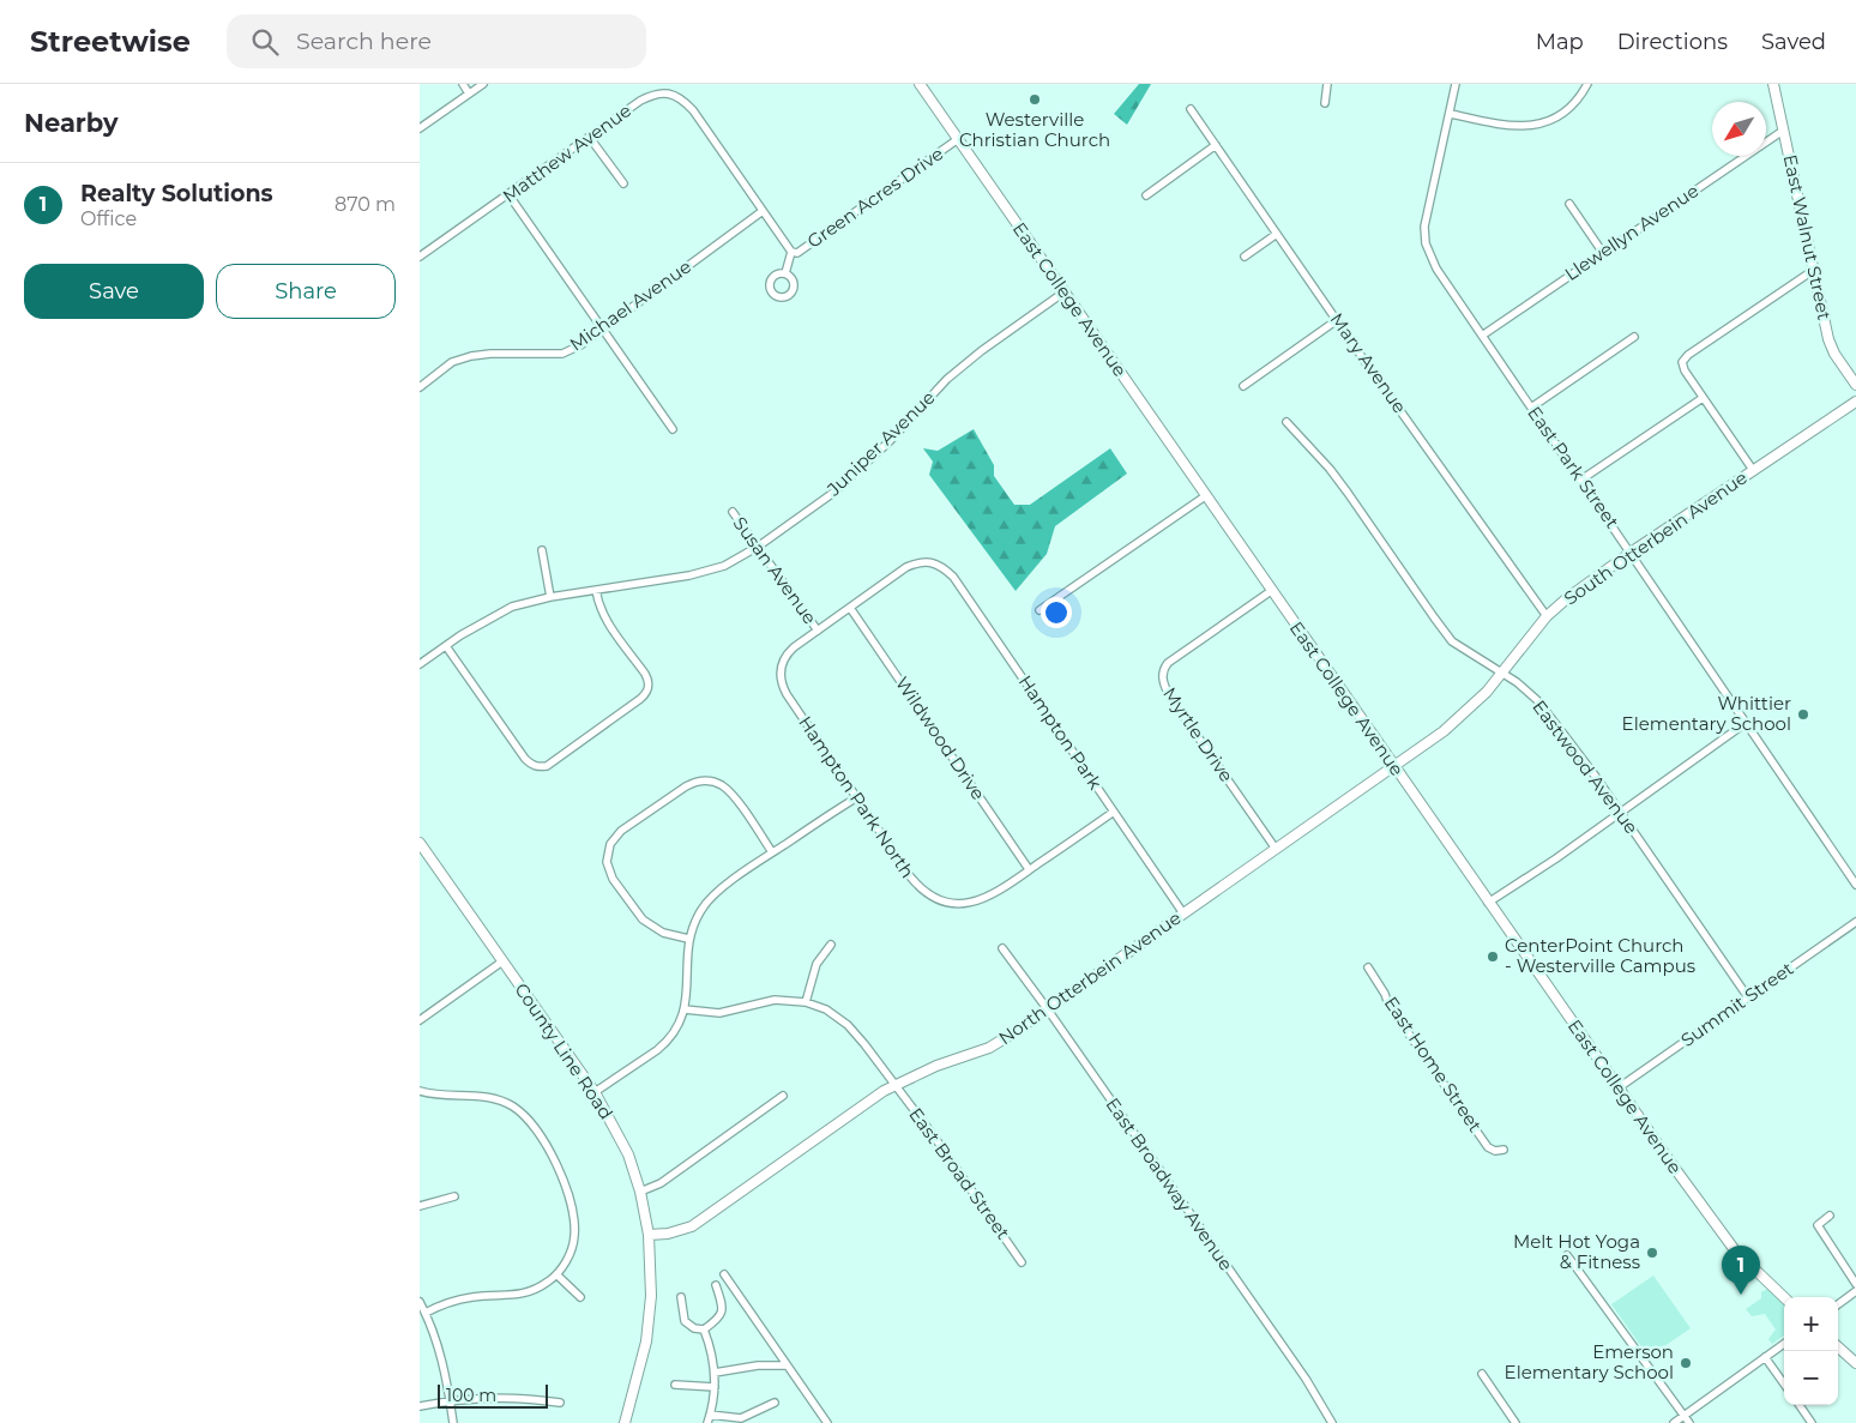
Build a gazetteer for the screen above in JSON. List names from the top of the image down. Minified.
{"streets":{"street":["Matthew Avenue","Green Acres Drive","Llewellyn Avenue","East Walnut Street","East College Avenue","Michael Avenue","Mary Avenue","Juniper Avenue","East Park Street","South Otterbein Avenue","Susan Avenue","Hampton Park","Myrtle Drive","Wildwood Drive","Eastwood Avenue","Hampton Park North","North Otterbein Avenue","Summit Street","County Line Road","East Home Street","East Broad Street","East Broadway Avenue"]},"crossings":[["Matthew Avenue","Green Acres Drive"],["Matthew Avenue","Michael Avenue"],["Green Acres Drive","East College Avenue"],["Llewellyn Avenue","East Walnut Street"],["Llewellyn Avenue","East Park Street"],["East College Avenue","Juniper Avenue"],["East College Avenue","South Otterbein Avenue"],["East College Avenue","Myrtle Drive"],["East College Avenue","North Otterbein Avenue"],["East College Avenue","Summit Street"],["Mary Avenue","South Otterbein Avenue"],["Juniper Avenue","Susan Avenue"],["East Park Street","South Otterbein Avenue"],["South Otterbein Avenue","Eastwood Avenue"],["South Otterbein Avenue","North Otterbein Avenue"],["Susan Avenue","Hampton Park North"],["Hampton Park","Wildwood Drive"],["Hampton Park","North Otterbein Avenue"],["Myrtle Drive","North Otterbein Avenue"],["Wildwood Drive","Hampton Park North"],["Eastwood Avenue","Summit Street"],["North Otterbein Avenue","County Line Road"],["North Otterbein Avenue","East Broad Street"],["North Otterbein Avenue","East Broadway Avenue"]],"places":["Westerville Christian Church","Whittier Elementary School","CenterPoint Church - Westerville Campus","Melt Hot Yoga & Fitness","Emerson Elementary School"],"scale_bar":"100 m","north":"bottom left","page":{"header":"Streetwise","search":"Search here","nav":["Map","Directions","Saved"],"heading":"Nearby","list":[{"mark":"1","name":"Realty Solutions","note":"Office","value":"870 m"}],"buttons":["Save","Share"],"pins":"1","map_buttons":["+","−"],"scale":"100 m"}}
